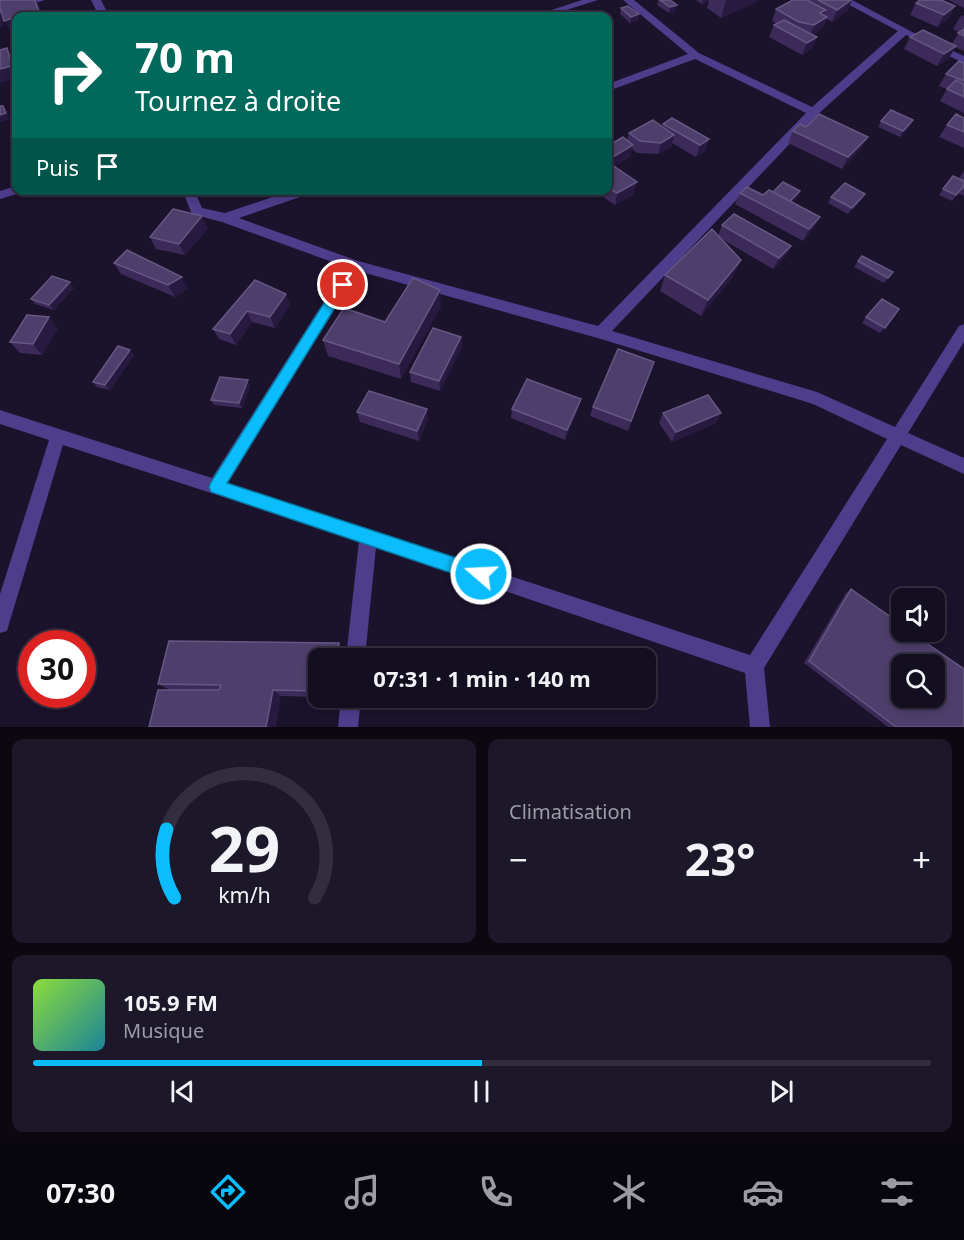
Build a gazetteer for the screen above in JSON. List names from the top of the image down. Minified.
{"page":{"turn":["70 m","Tournez à droite"],"then":"Puis","limit":"30","trip":"07:31 · 1 min · 140 m","tile":"Climatisation","heat":["−","23°","+"],"song":["105.9 FM","Musique"],"tabs":"07:30","gauge":["29","km/h"]}}
